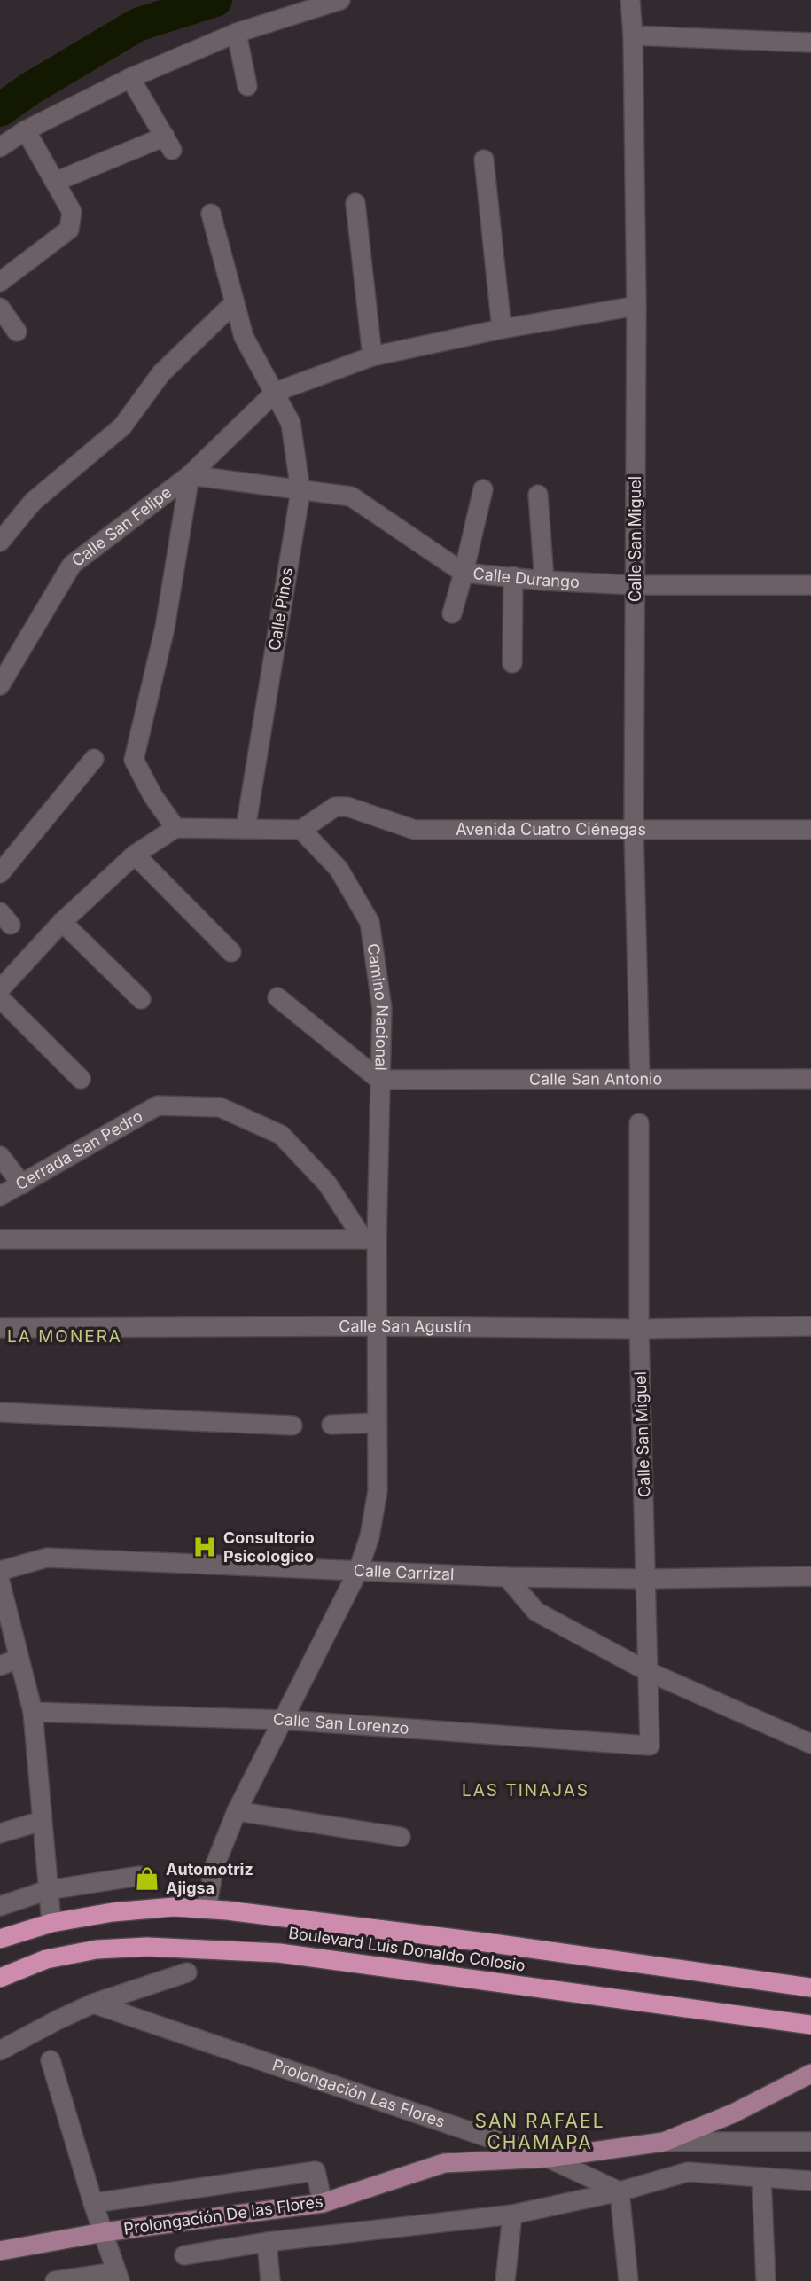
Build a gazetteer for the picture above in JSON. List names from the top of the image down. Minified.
{"streets":{"highway":["Boulevard Luis Donaldo Colosio"],"main road":["Prolongación De las Flores"],"street":["Calle San Felipe","Calle San Miguel","Calle Durango","Calle Pinos","Avenida Cuatro Ciénegas","Camino Nacional","Calle San Antonio","Cerrada San Pedro","Calle San Agustín","Calle Carrizal","Calle San Lorenzo","Prolongación Las Flores"]},"crossings":[["Calle San Felipe","Calle Durango"],["Calle San Felipe","Calle Pinos"],["Calle San Miguel","Calle Durango"],["Calle San Miguel","Avenida Cuatro Ciénegas"],["Calle San Miguel","Calle San Antonio"],["Calle San Miguel","Calle San Agustín"],["Calle San Miguel","Calle Carrizal"],["Calle San Miguel","Calle San Lorenzo"],["Calle Durango","Calle Pinos"],["Avenida Cuatro Ciénegas","Camino Nacional"],["Camino Nacional","Calle San Antonio"],["Camino Nacional","Cerrada San Pedro"],["Camino Nacional","Calle San Agustín"],["Camino Nacional","Calle Carrizal"],["Camino Nacional","Calle San Lorenzo"],["Camino Nacional","Boulevard Luis Donaldo Colosio"],["Prolongación Las Flores","Prolongación De las Flores"]],"districts":["LA MONERA","LAS TINAJAS","SAN RAFAEL CHAMAPA"],"places":{"hospital":["Consultorio Psicologico"],"shop":["Automotriz Ajigsa"]}}
